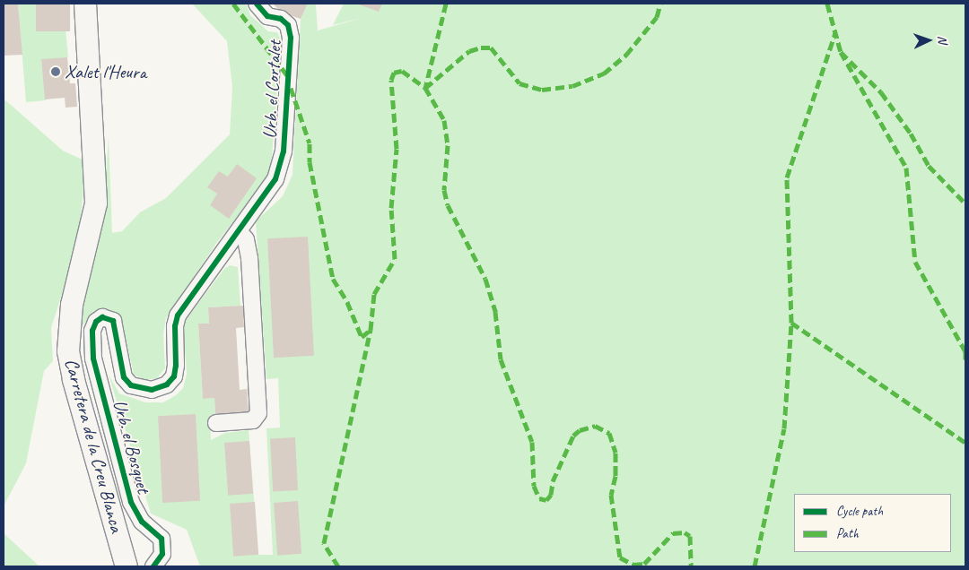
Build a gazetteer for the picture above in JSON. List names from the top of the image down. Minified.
{"streets":{"main road":["Carretera de la Creu Blanca"],"street":["Urb. el Cortalet","Urb. el Bosquet"]},"crossings":[["Urb. el Cortalet","Urb. el Bosquet"]],"places":["Xalet l'Heura"],"legend":["Cycle path","Path"],"north":"right"}
